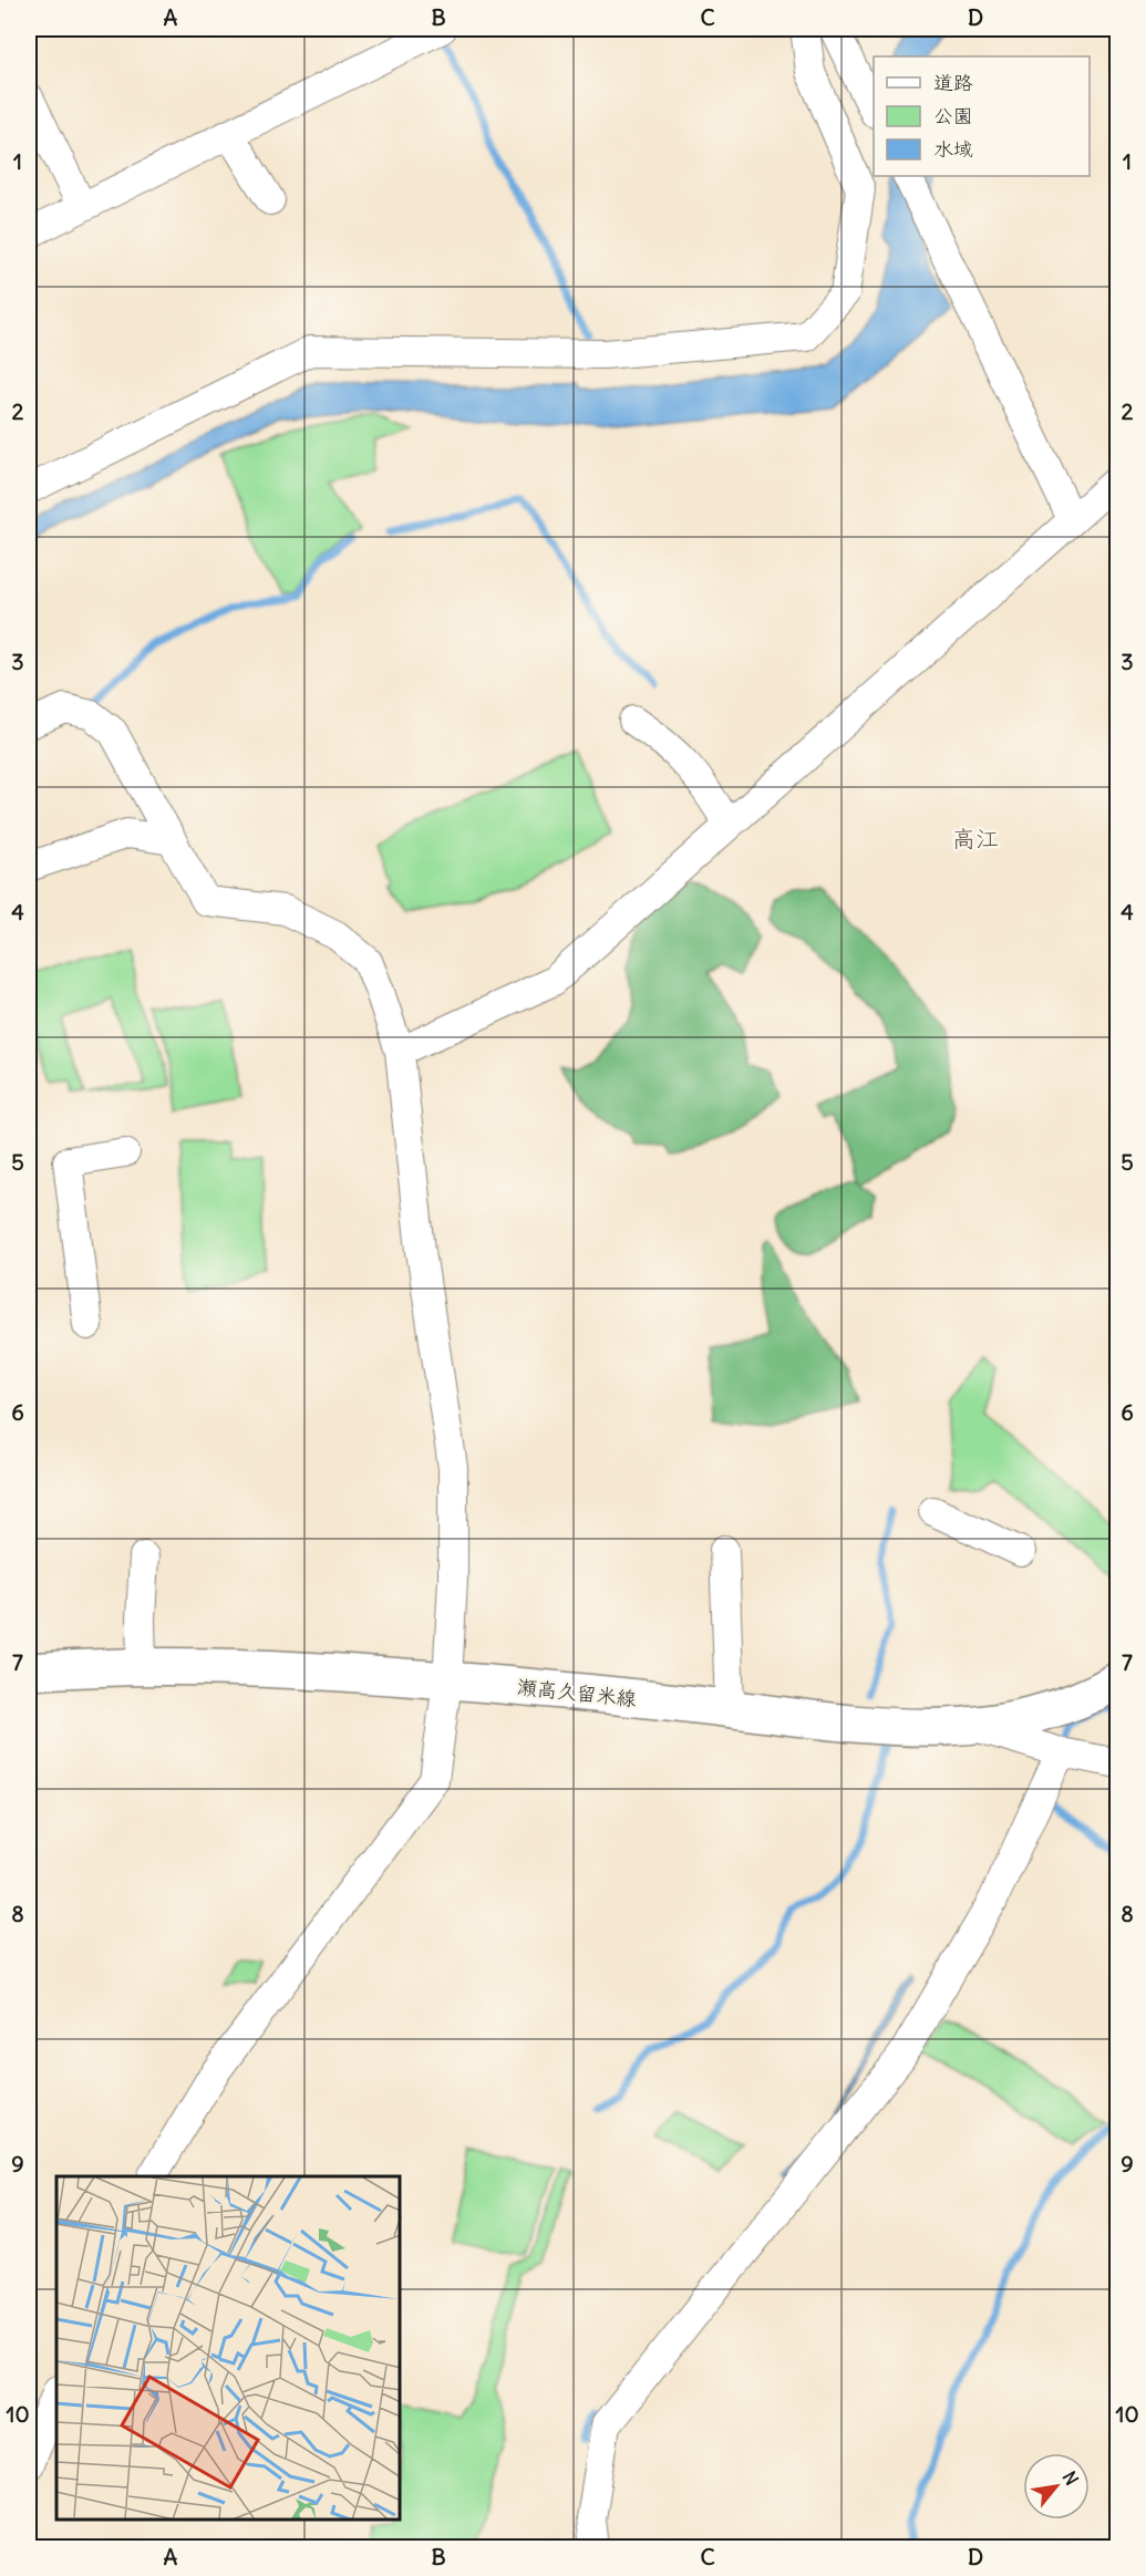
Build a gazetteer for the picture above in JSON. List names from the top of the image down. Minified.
{"streets":{"main road":["瀬高久留米線"]},"districts":["高江"],"legend":["道路","公園","水域"],"north":"top right","grid":{"columns":["A","B","C","D"],"rows":["1","2","3","4","5","6","7","8","9","10"]}}
